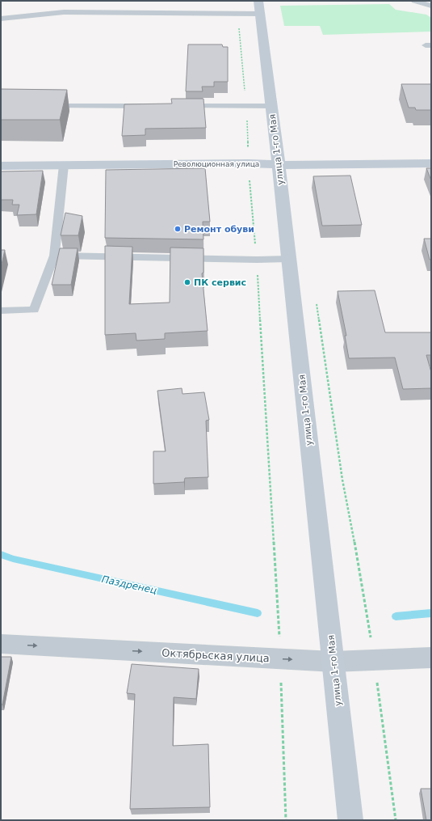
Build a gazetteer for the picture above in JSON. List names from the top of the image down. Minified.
{"streets":{"main road":["улица 1-го Мая","Революционная улица"],"street":["Октябрьская улица"]},"crossings":[["улица 1-го Мая","Революционная улица"],["улица 1-го Мая","Октябрьская улица"]],"one_way":["Октябрьская улица"],"water":["Паздренец"],"places":["Ремонт обуви","ПК сервис"]}
